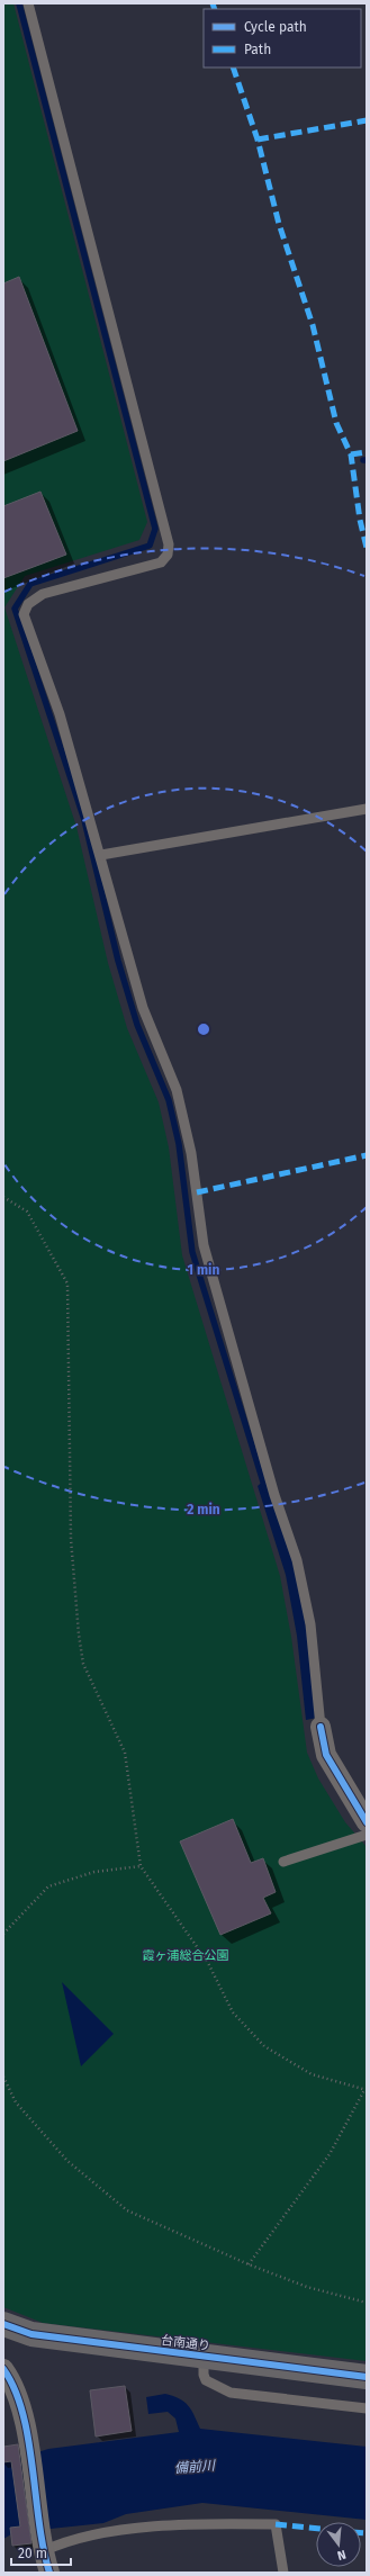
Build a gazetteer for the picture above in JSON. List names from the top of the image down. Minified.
{"streets":{"street":["台南通り"]},"water":["備前川"],"parks":["霞ヶ浦総合公園"],"legend":["Cycle path","Path"],"scale_bar":"20 m","north":"bottom","rings":["1 min","2 min"]}
